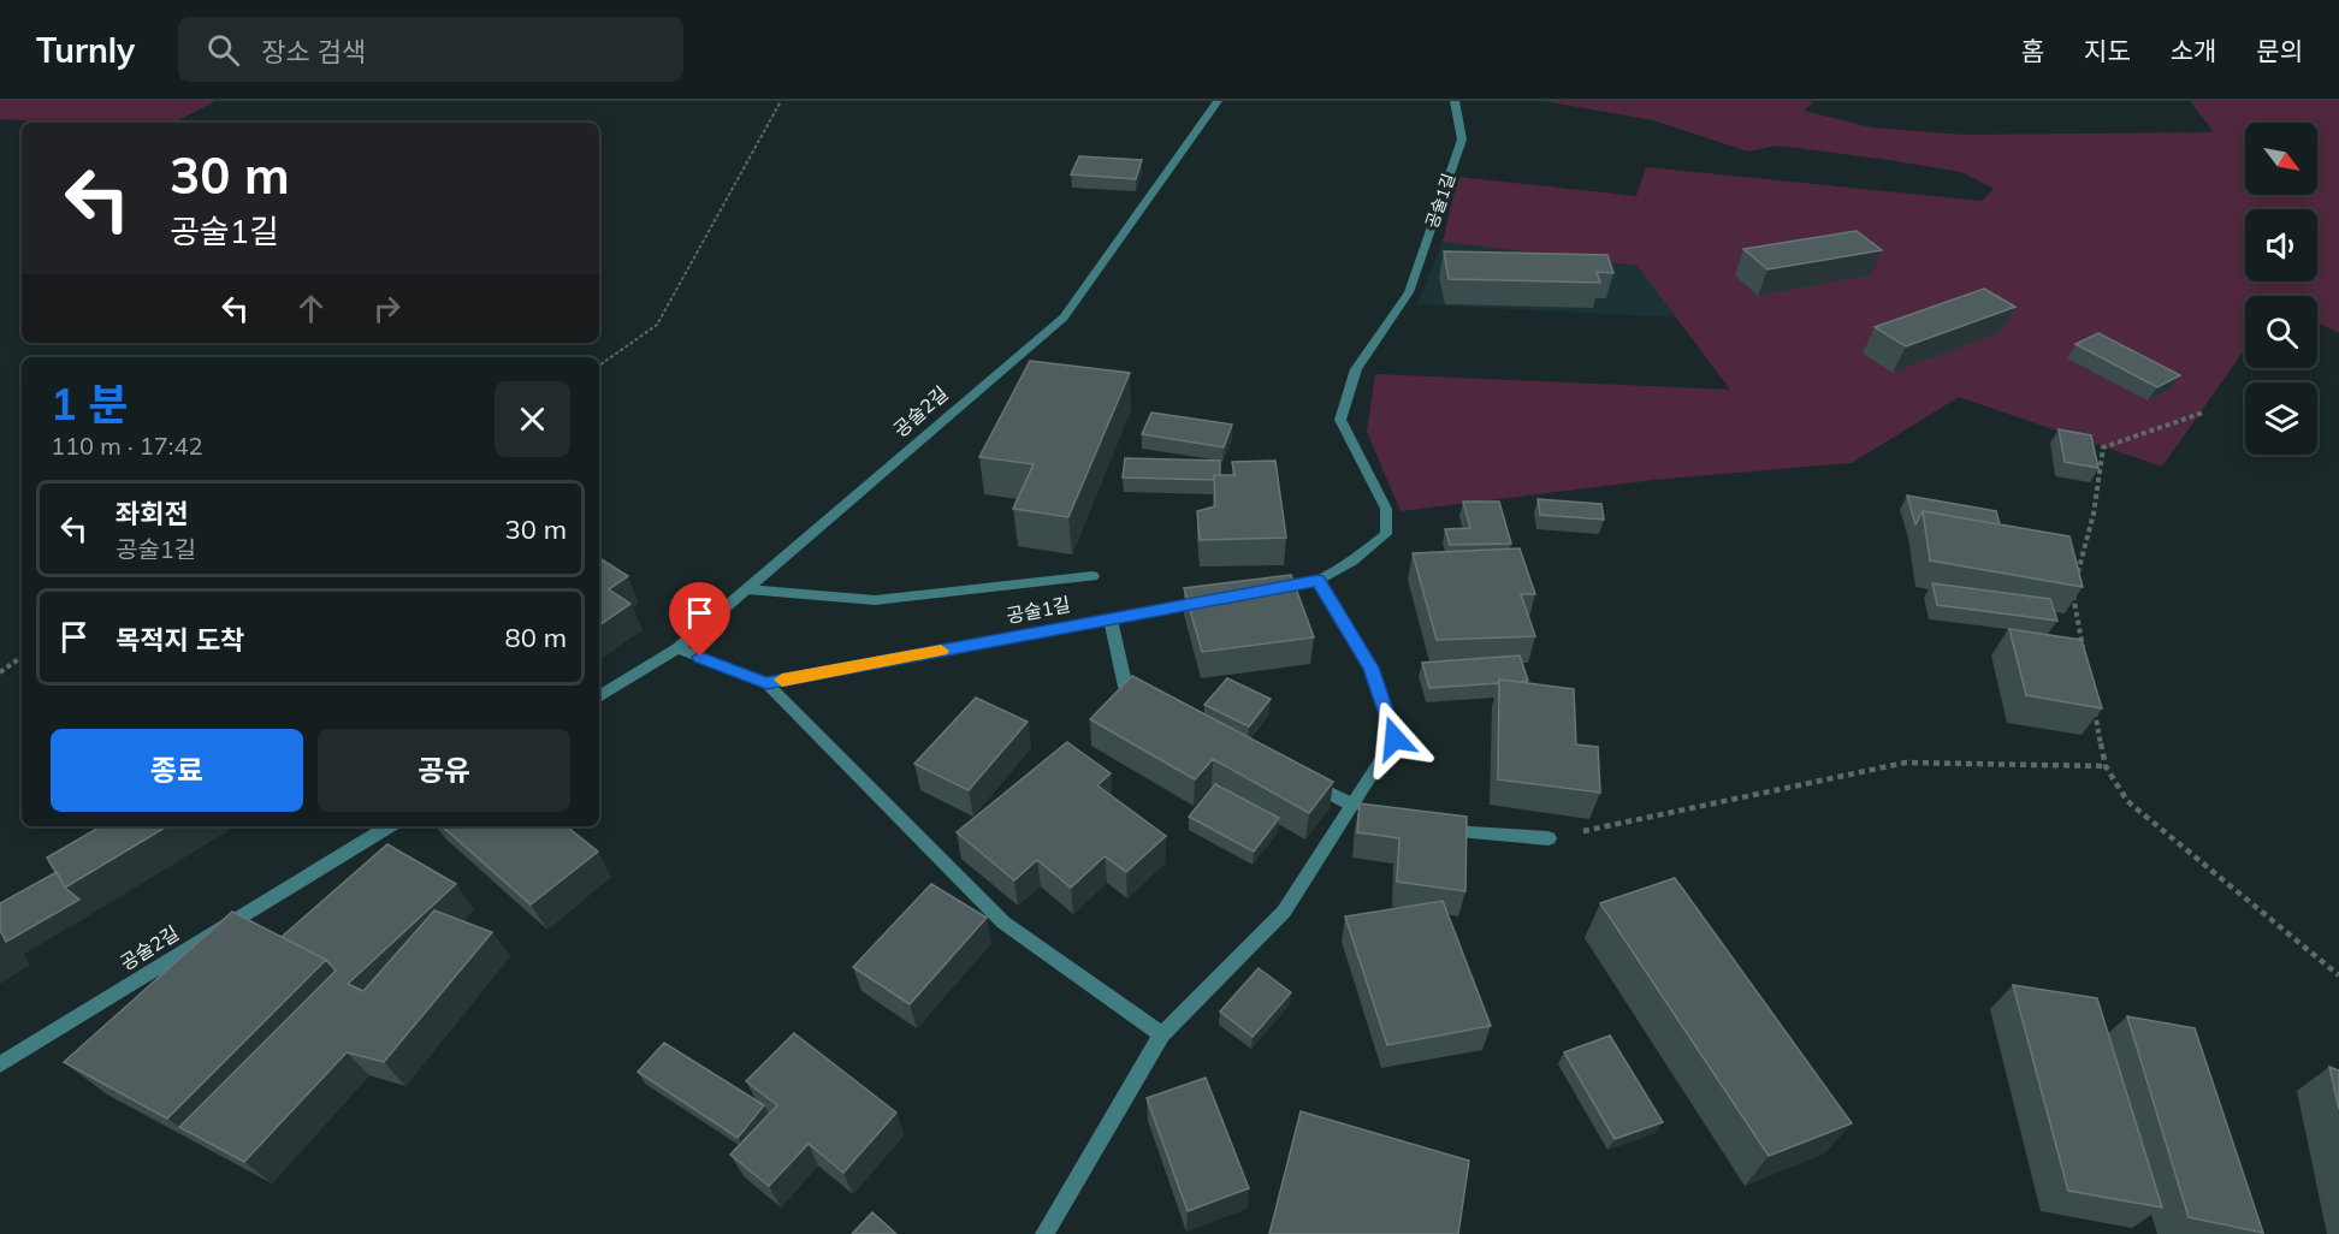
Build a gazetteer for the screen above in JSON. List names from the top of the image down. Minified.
{"streets":{"street":["공술1길","공술2길"]},"north":"bottom right","page":{"header":"Turnly","search":"장소 검색","nav":["홈","지도","소개","문의"],"turn":["30 m","공술1길"],"heading":["1 분","110 m · 17:42"],"list":[{"name":"좌회전","note":"공술1길","value":"30 m"},{"name":"목적지 도착","value":"80 m"}],"buttons":["종료","공유"]}}
